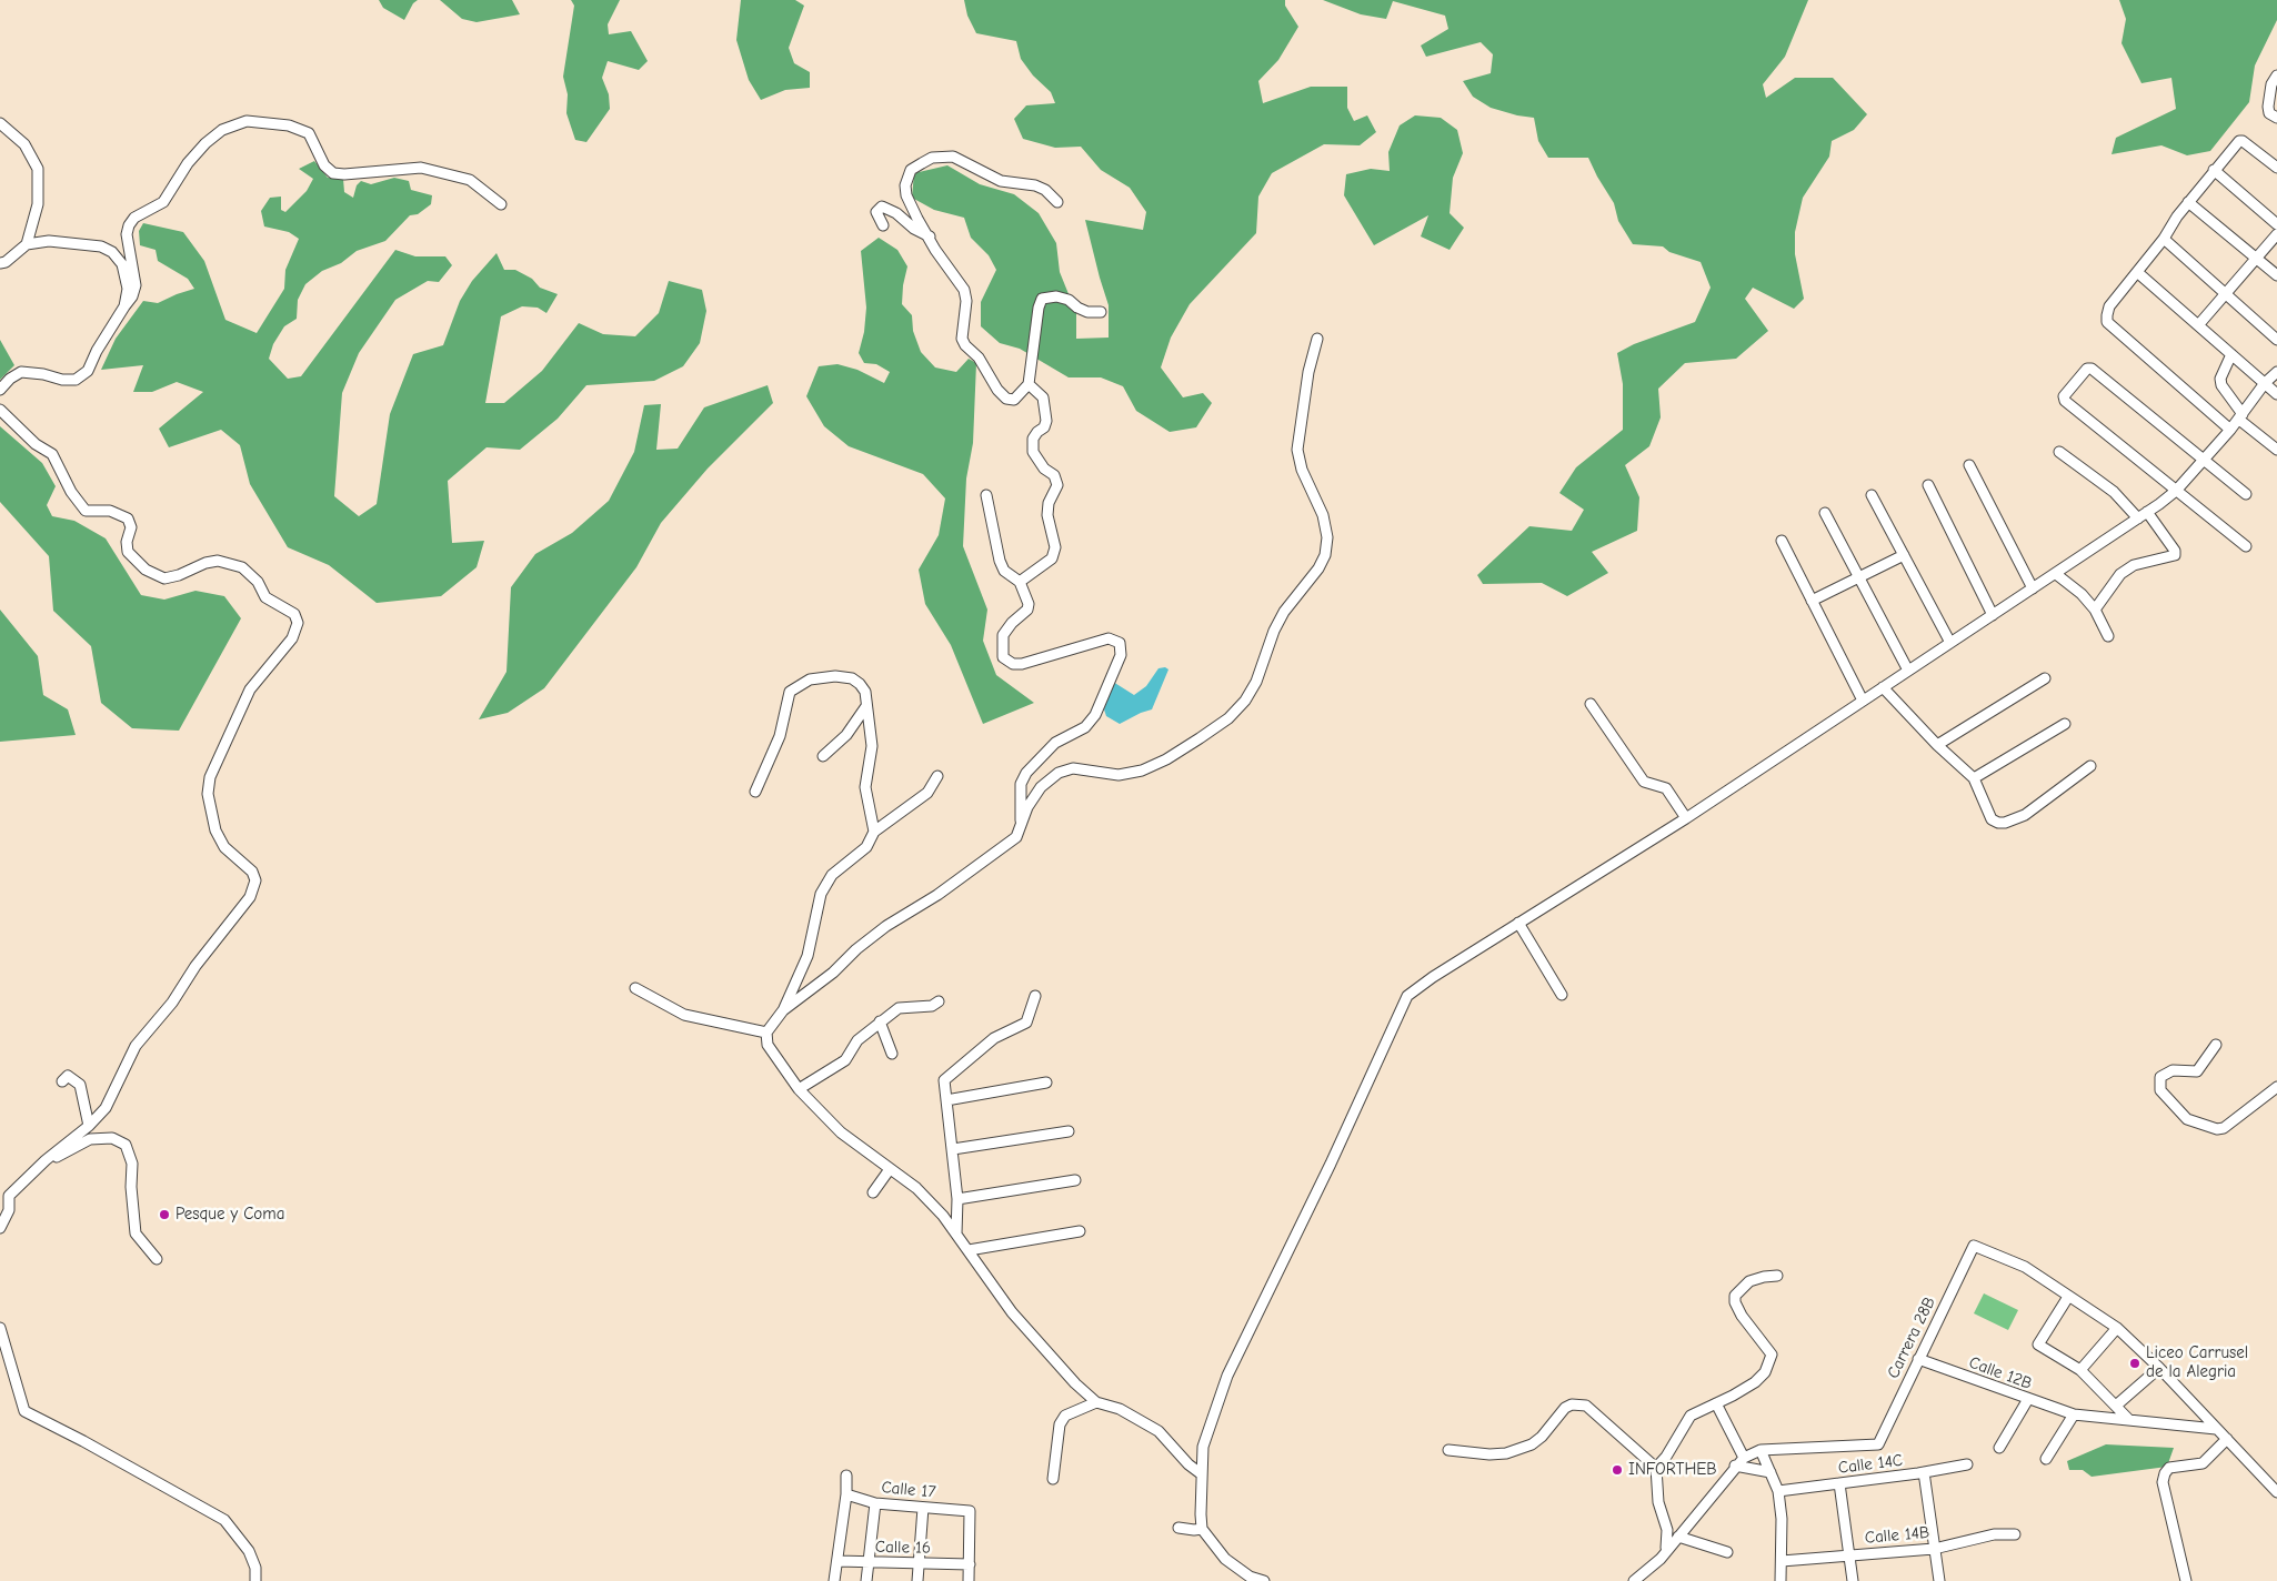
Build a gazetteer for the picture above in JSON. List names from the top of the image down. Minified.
{"streets":{"street":["Carrera 28B","Calle 12B","Calle 14C","Calle 17","Calle 14B","Calle 16"]},"crossings":[["Carrera 28B","Calle 12B"],["Calle 17","Calle 16"]],"places":["Pesque y Coma","Liceo Carrusel de la Alegria","INFORTHEB"]}
